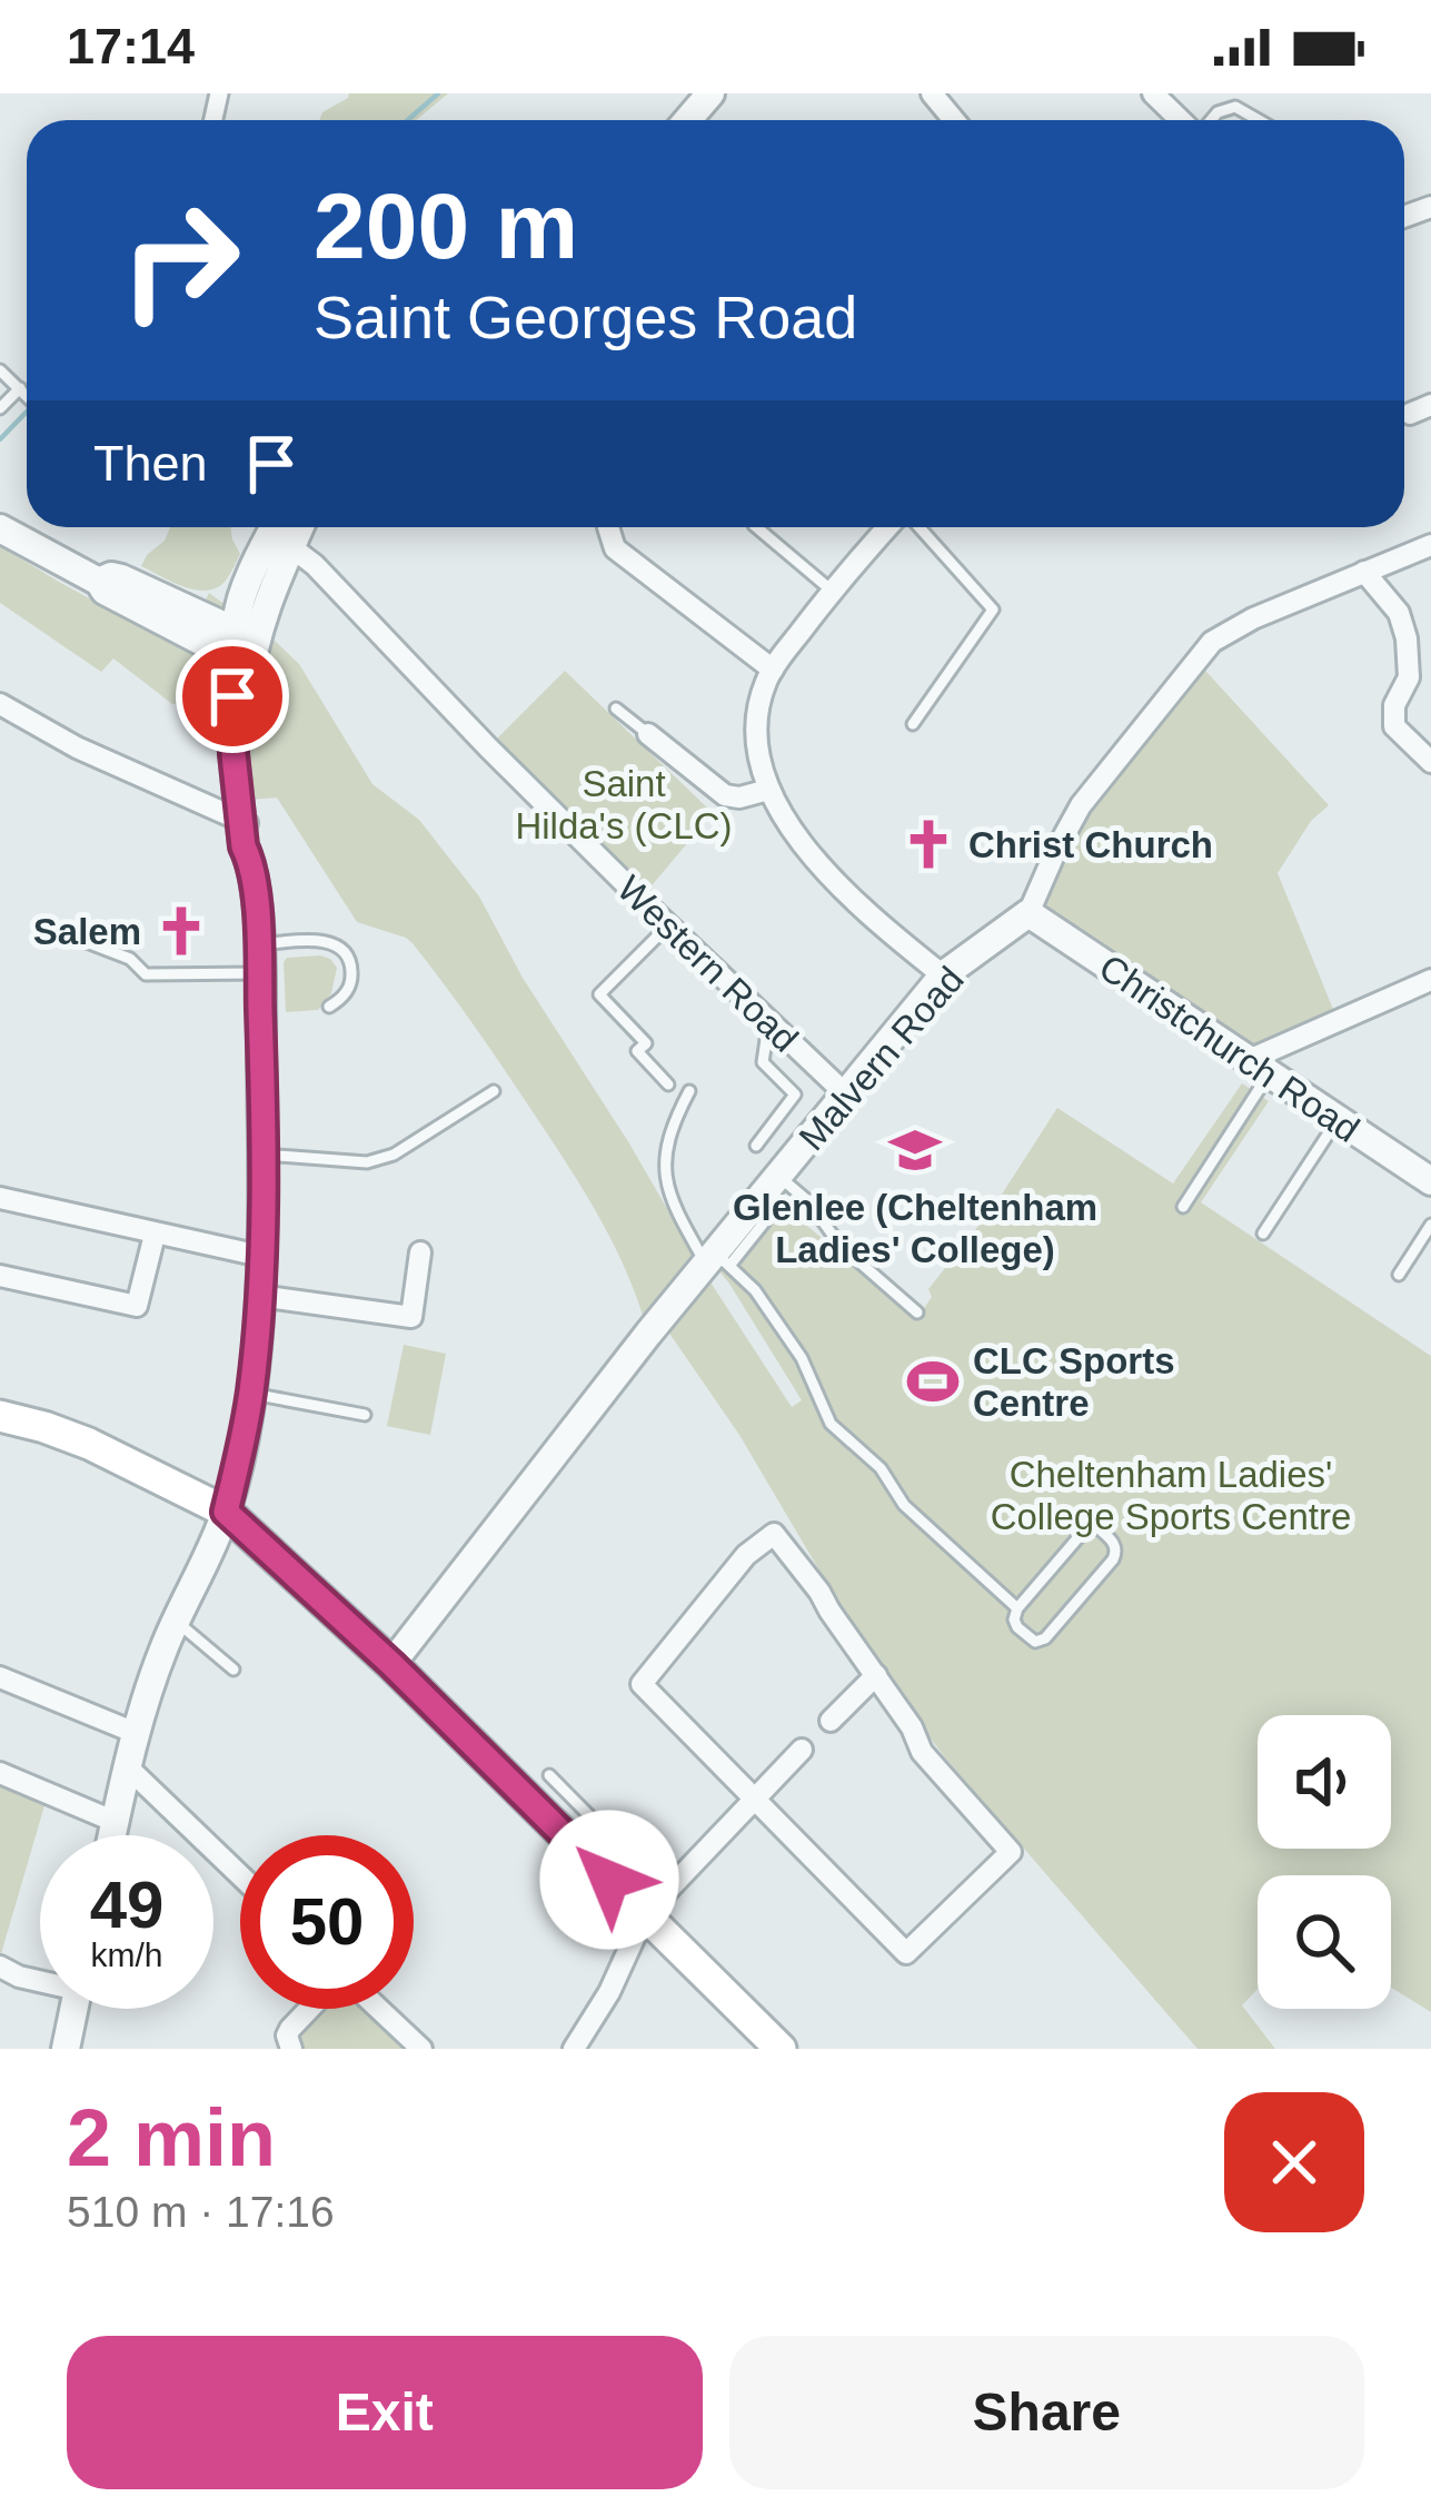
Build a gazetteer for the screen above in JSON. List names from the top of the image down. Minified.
{"streets":{"street":["Western Road","Christchurch Road","Malvern Road"]},"crossings":[["Western Road","Malvern Road"],["Christchurch Road","Malvern Road"]],"parks":["Saint Hilda's (CLC)","Cheltenham Ladies' College Sports Centre"],"places":{"church":["Christ Church","Salem"],"school or university":["Glenlee (Cheltenham Ladies' College)"],"sports":["CLC Sports Centre"]},"page":{"status":"17:14","turn":["200 m","Saint Georges Road"],"then":"Then","speed":"49 km/h","limit":"50","heading":["2 min","510 m · 17:16"],"buttons":["Exit","Share"]}}
